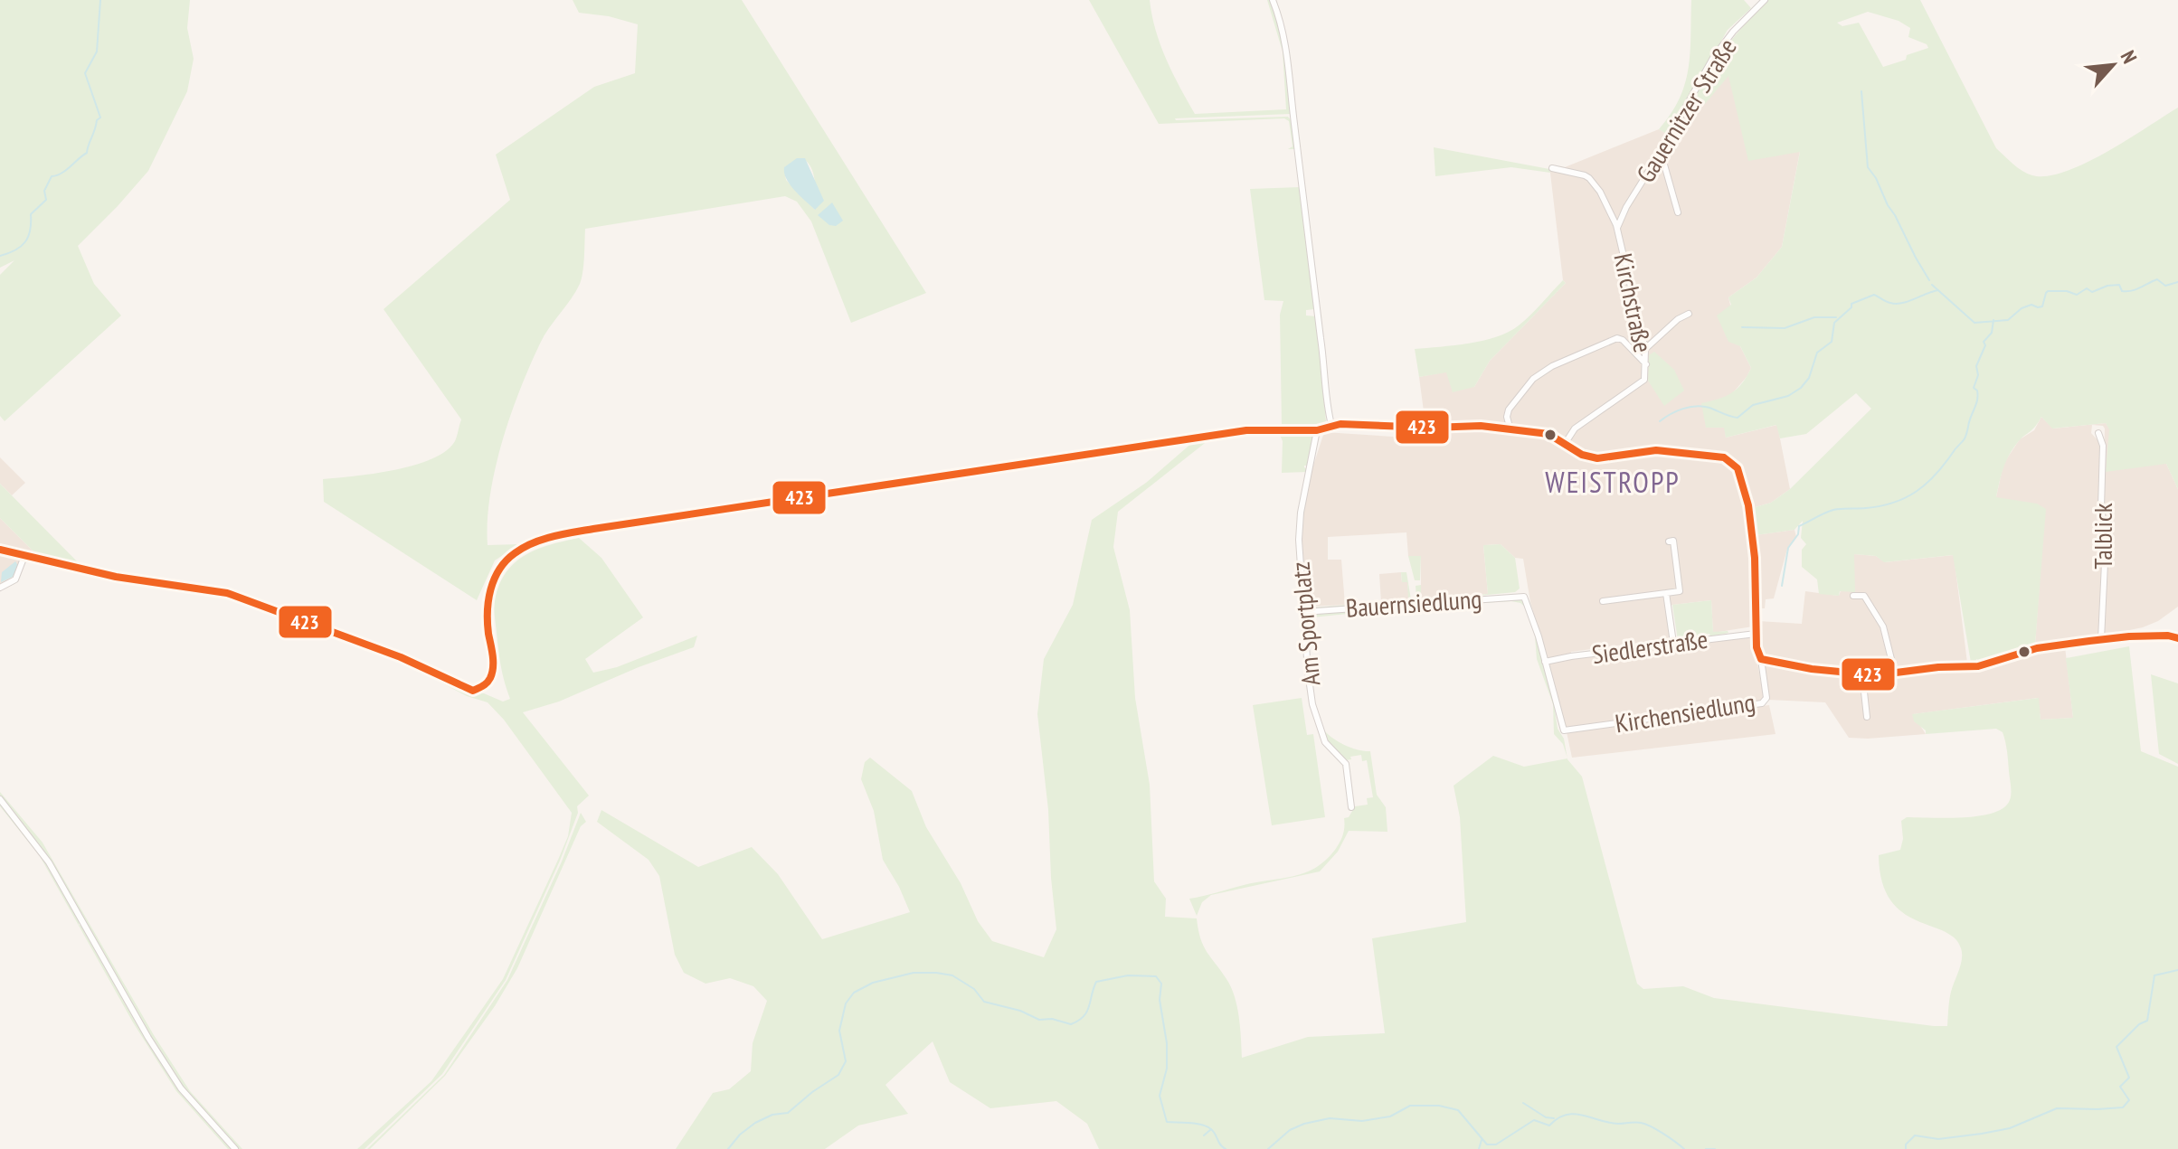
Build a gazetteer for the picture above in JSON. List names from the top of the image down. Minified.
{"streets":{"street":["Gauernitzer Straße","Kirchstraße","Talblick","Bauernsiedlung","Am Sportplatz","Siedlerstraße","Kirchensiedlung"]},"crossings":[["Gauernitzer Straße","Kirchstraße"],["Bauernsiedlung","Am Sportplatz"],["Bauernsiedlung","Siedlerstraße"],["Bauernsiedlung","Kirchensiedlung"],["Siedlerstraße","Kirchensiedlung"]],"districts":["WEISTROPP"],"lines":["transit line 423"],"north":"top right"}
